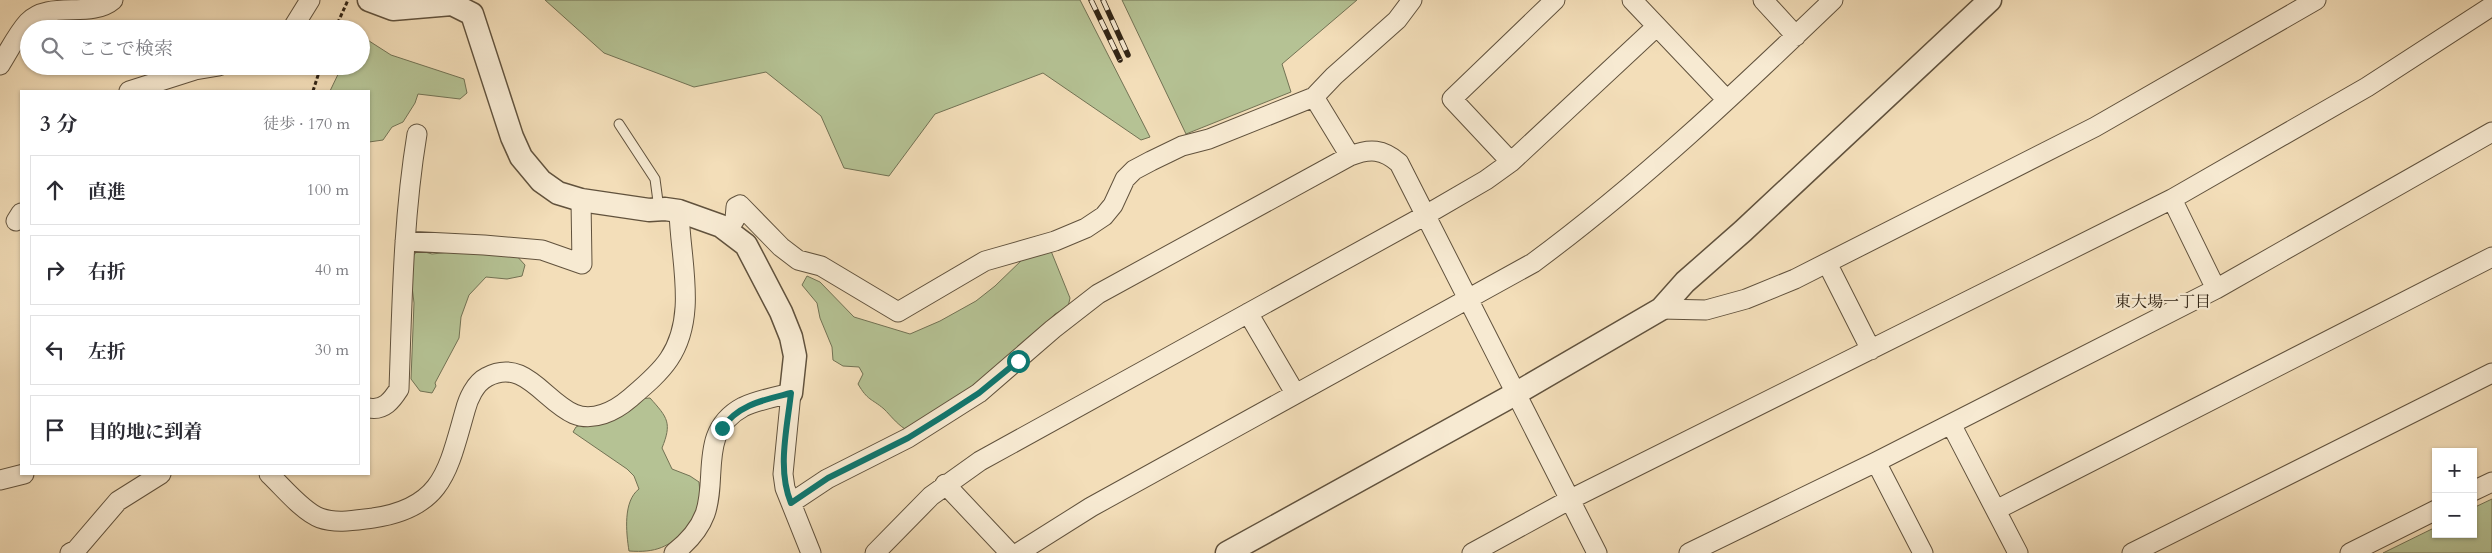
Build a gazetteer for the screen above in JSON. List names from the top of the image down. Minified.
{"districts":["東大場一丁目"],"page":{"search":"ここで検索","heading":["3 分","徒歩 · 170 m"],"list":[["直進","100 m"],["右折","40 m"],["左折","30 m"],"目的地に到着"],"map_buttons":["+","−"]}}
